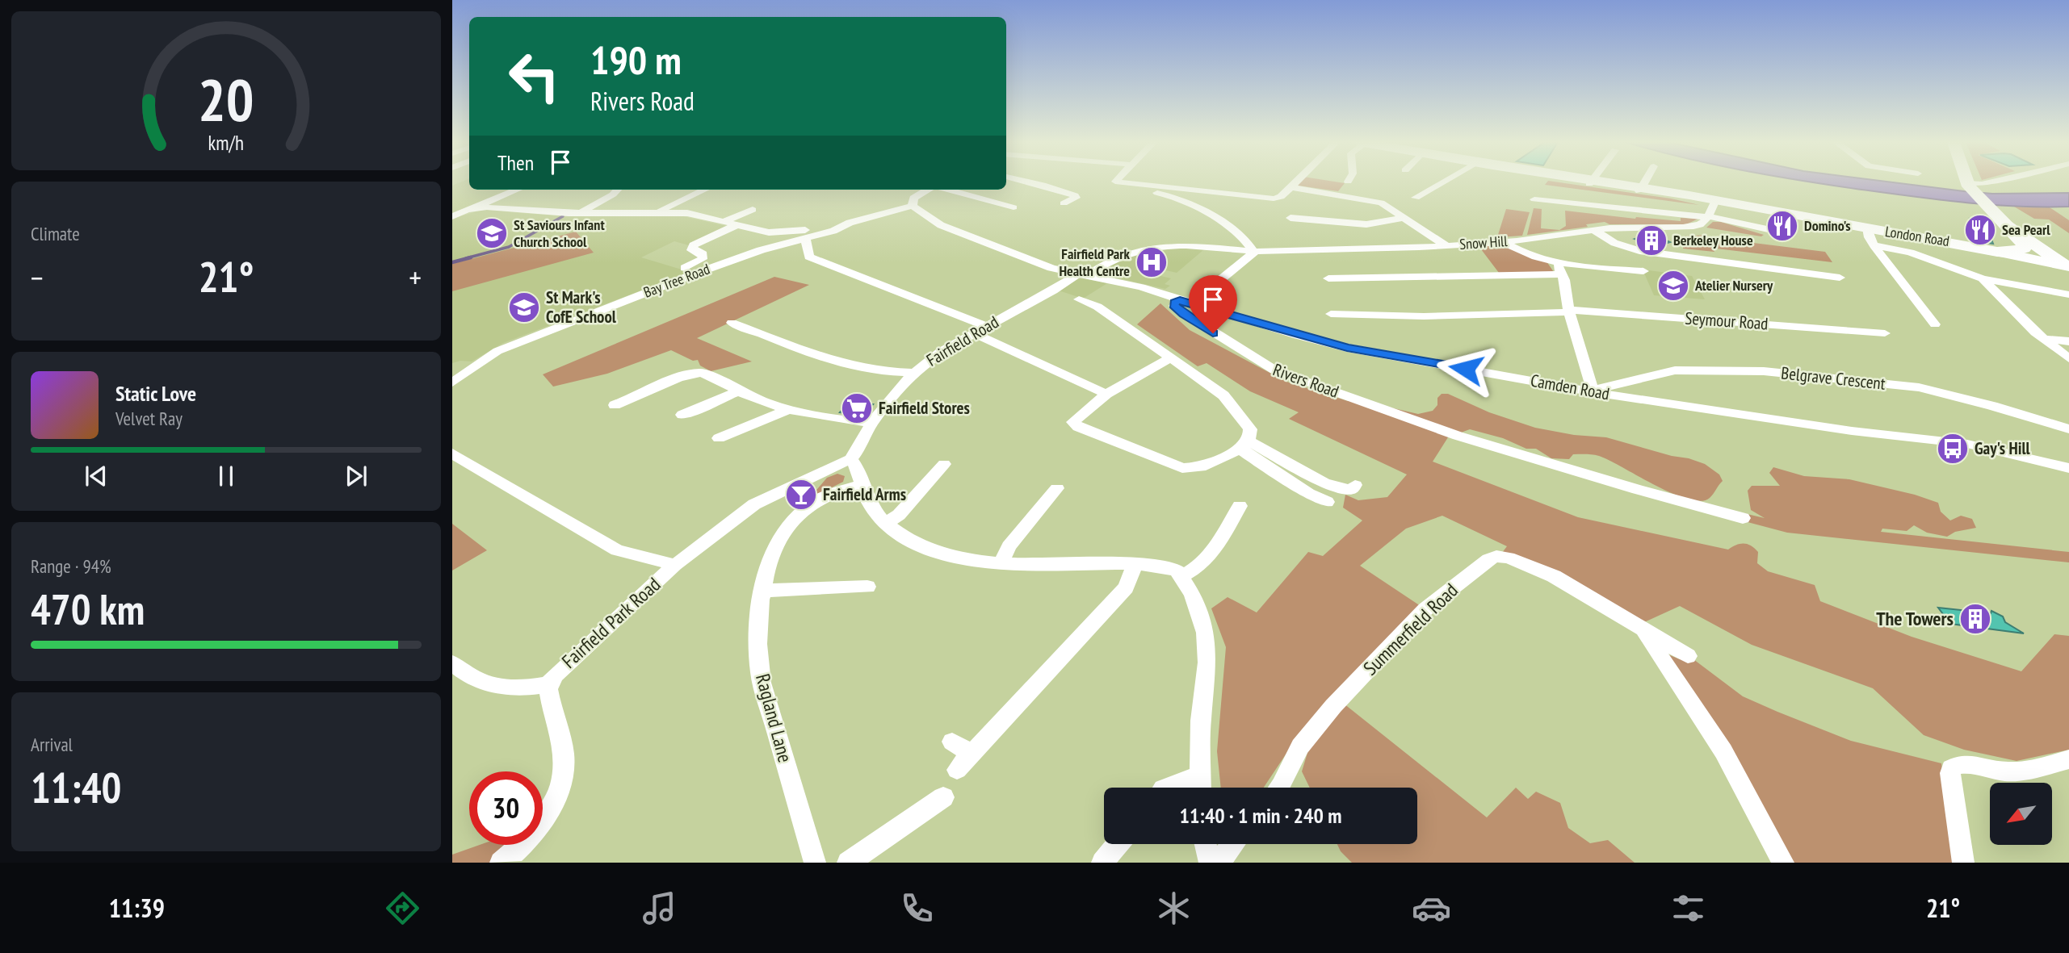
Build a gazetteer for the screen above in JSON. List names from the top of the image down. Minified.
{"streets":{"highway":["London Road"],"street":["Snow Hill","Bay Tree Road","Seymour Road","Fairfield Road","Belgrave Crescent","Rivers Road","Camden Road","Fairfield Park Road","Summerfield Road","Ragland Lane"]},"crossings":[["London Road","Snow Hill"],["Snow Hill","Fairfield Road"],["Snow Hill","Camden Road"],["Bay Tree Road","Camden Road"],["Fairfield Road","Camden Road"],["Fairfield Road","Fairfield Park Road"],["Belgrave Crescent","Camden Road"],["Rivers Road","Camden Road"]],"places":{"restaurant":["Domino's","Sea Pearl"],"school or university":["St Saviours Infant Church School","Atelier Nursery","St Mark's CofE School"],"building":["Berkeley House","The Towers"],"hospital":["Fairfield Park Health Centre"],"supermarket":["Fairfield Stores"],"bus stop":["Gay's Hill"],"bar":["Fairfield Arms"]},"north":"bottom left","page":{"turn":["190 m","Rivers Road"],"then":"Then","tile":["Climate",["Range · 94%","470 km"],["Arrival","11:40"]],"heat":["−","21°","+"],"song":["Static Love","Velvet Ray"],"limit":"30","trip":"11:40 · 1 min · 240 m","tabs":["11:39","21°"],"gauge":["20","km/h"]}}
